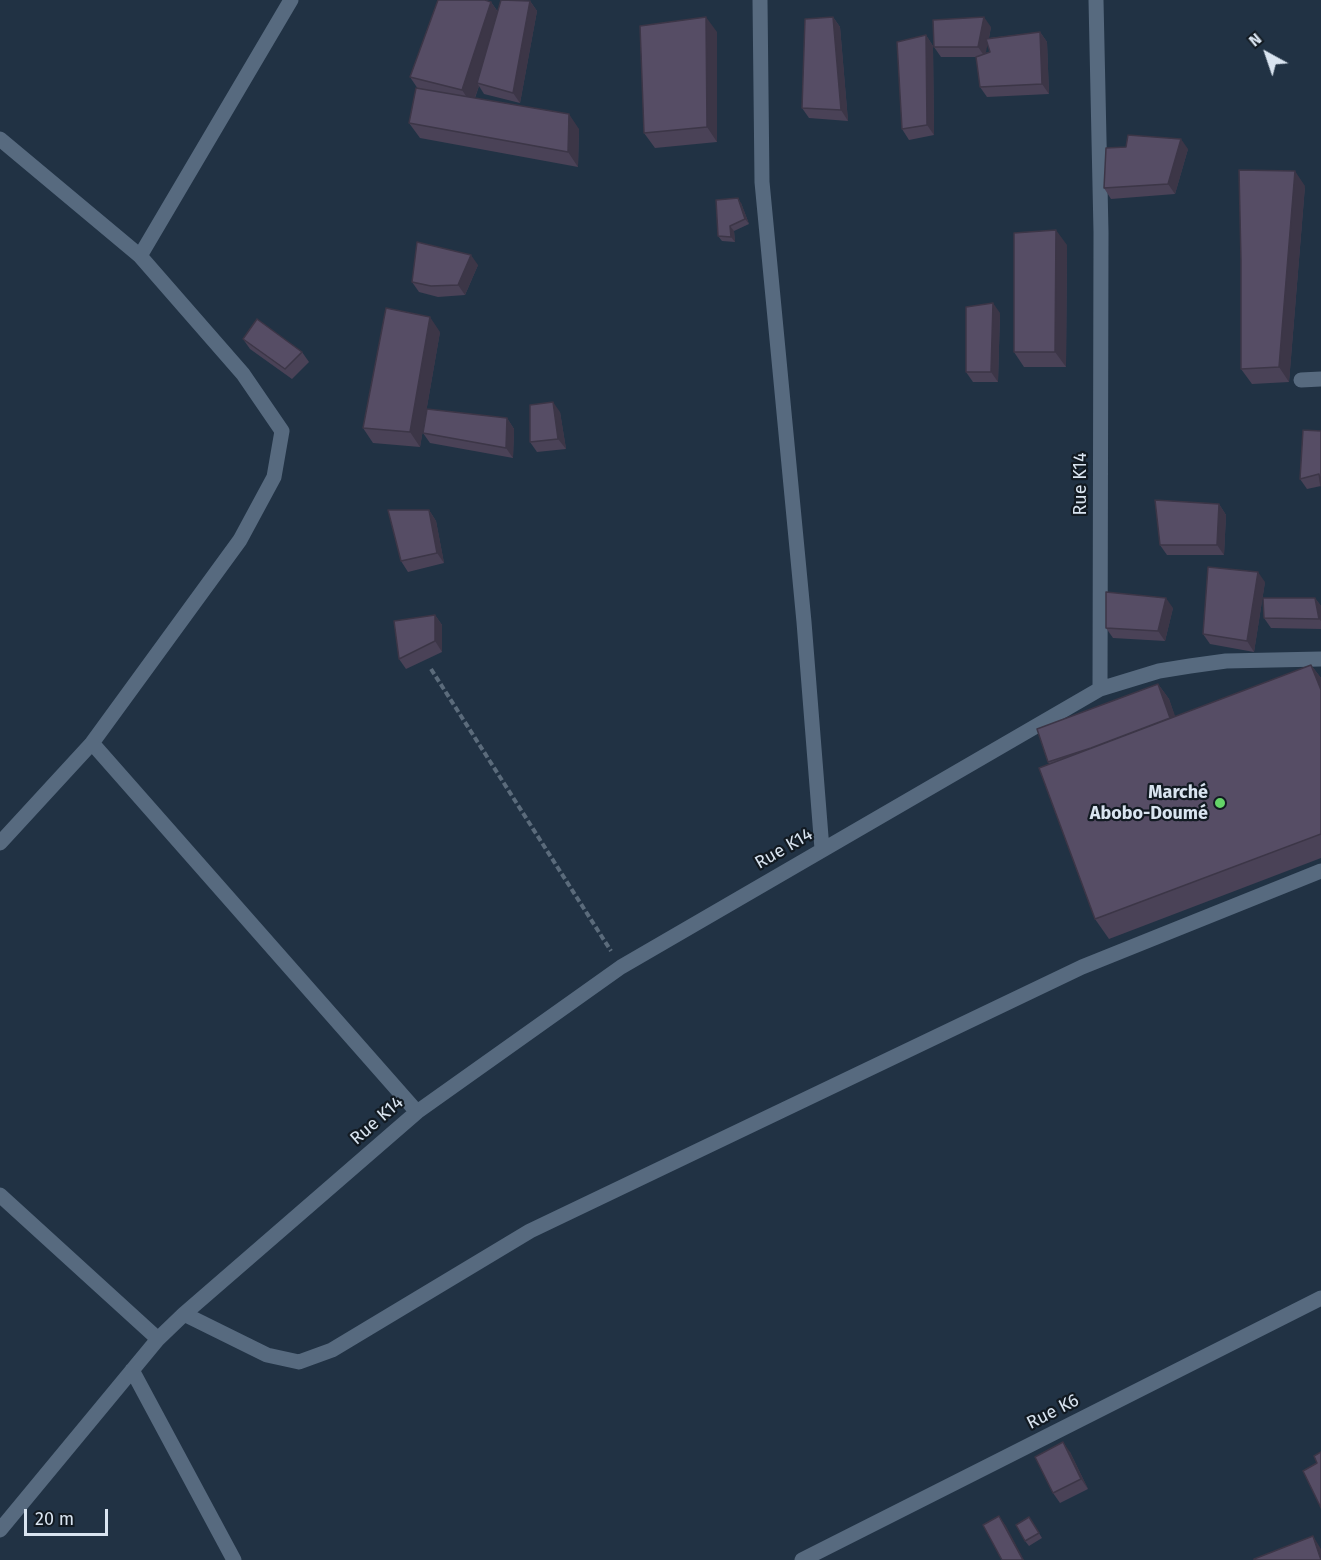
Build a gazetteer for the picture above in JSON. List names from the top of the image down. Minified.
{"streets":{"street":["Rue K14","Rue K6"]},"places":["Marché Abobo-Doumé"],"scale_bar":"20 m","north":"top left"}
